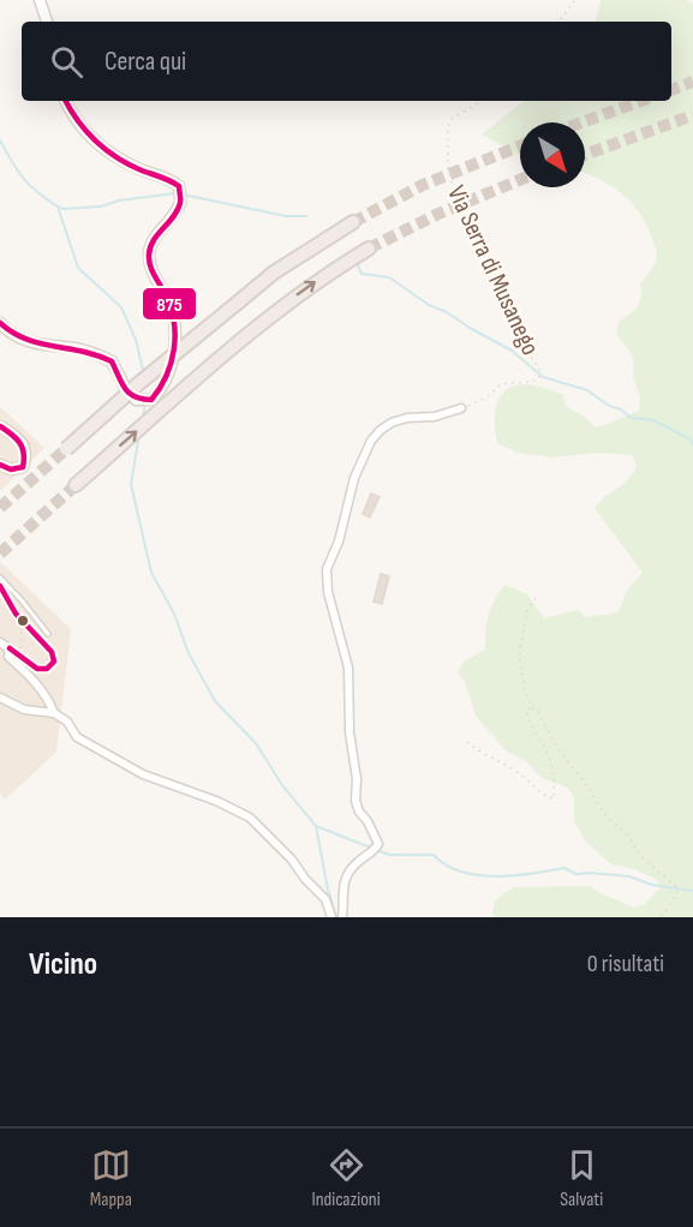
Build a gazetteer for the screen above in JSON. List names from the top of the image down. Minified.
{"streets":{"path":["Via Serra di Musanego"]},"lines":["transit line 875"],"north":"bottom right","page":{"search":"Cerca qui","heading":["Vicino","0 risultati"],"nav":["Mappa","Indicazioni","Salvati"]}}
